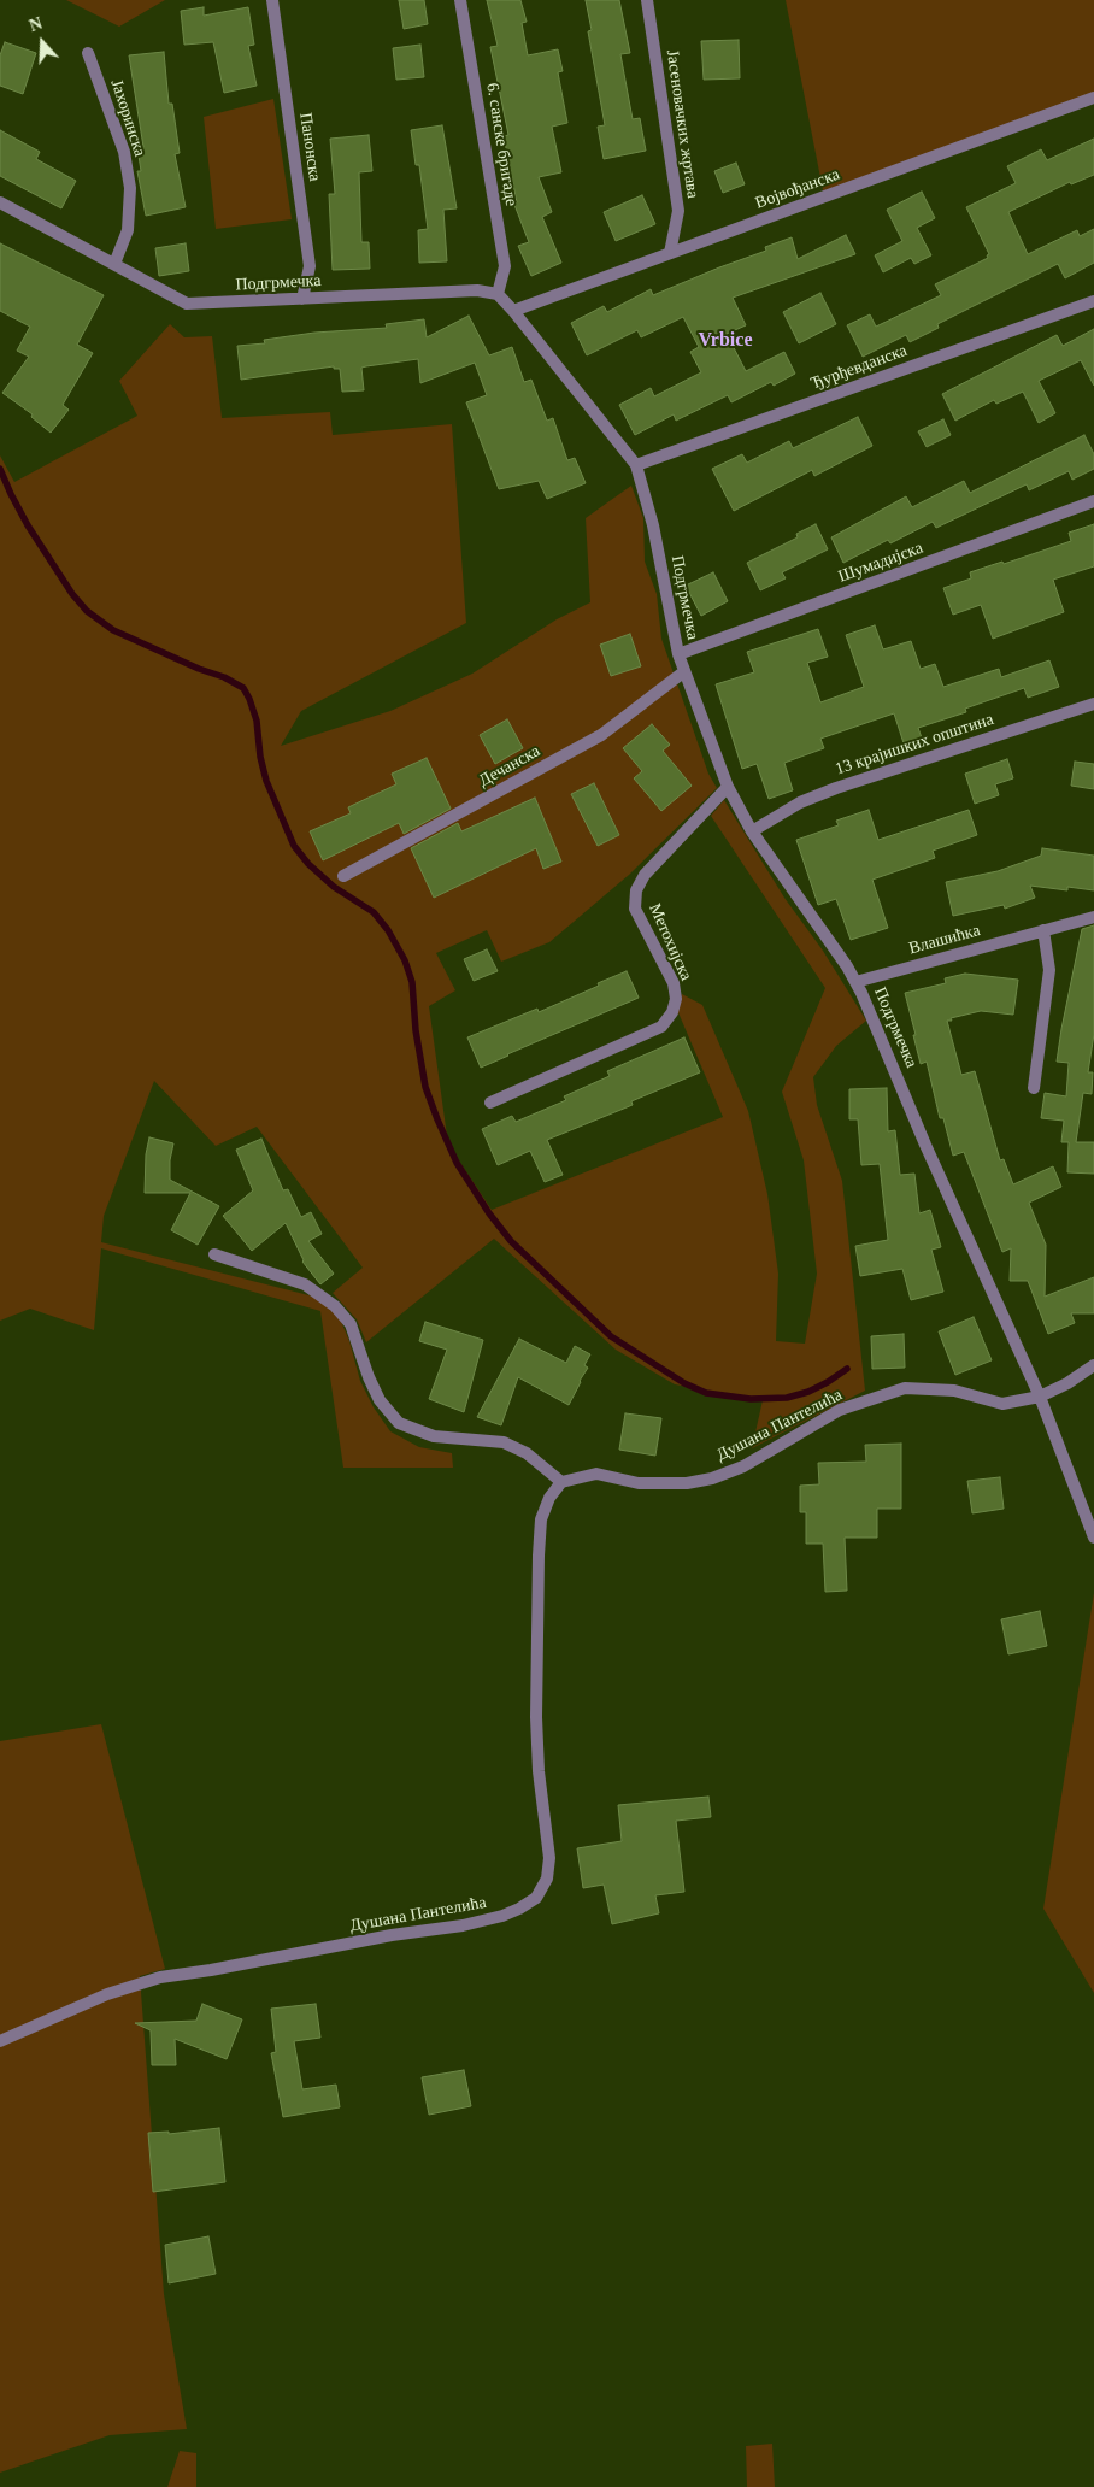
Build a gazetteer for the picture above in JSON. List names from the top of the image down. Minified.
{"streets":{"street":["Јахоринска","Јасеновачких жртава","6. санске бригаде","Панонска","Војвођанска","Подгрмечка","Ђурђевданска","Шумадијска","13 крајишких општина","Дечанска","Влашићка","Метохијска","Душана Пантелића"]},"crossings":[["Јахоринска","Подгрмечка"],["Јасеновачких жртава","Војвођанска"],["6. санске бригаде","Подгрмечка"],["Панонска","Подгрмечка"],["Војвођанска","Подгрмечка"],["Подгрмечка","Ђурђевданска"],["Подгрмечка","Шумадијска"],["Подгрмечка","13 крајишких општина"],["Подгрмечка","Дечанска"],["Подгрмечка","Влашићка"],["Подгрмечка","Метохијска"],["Подгрмечка","Душана Пантелића"]],"districts":["Vrbice"],"north":"top"}
